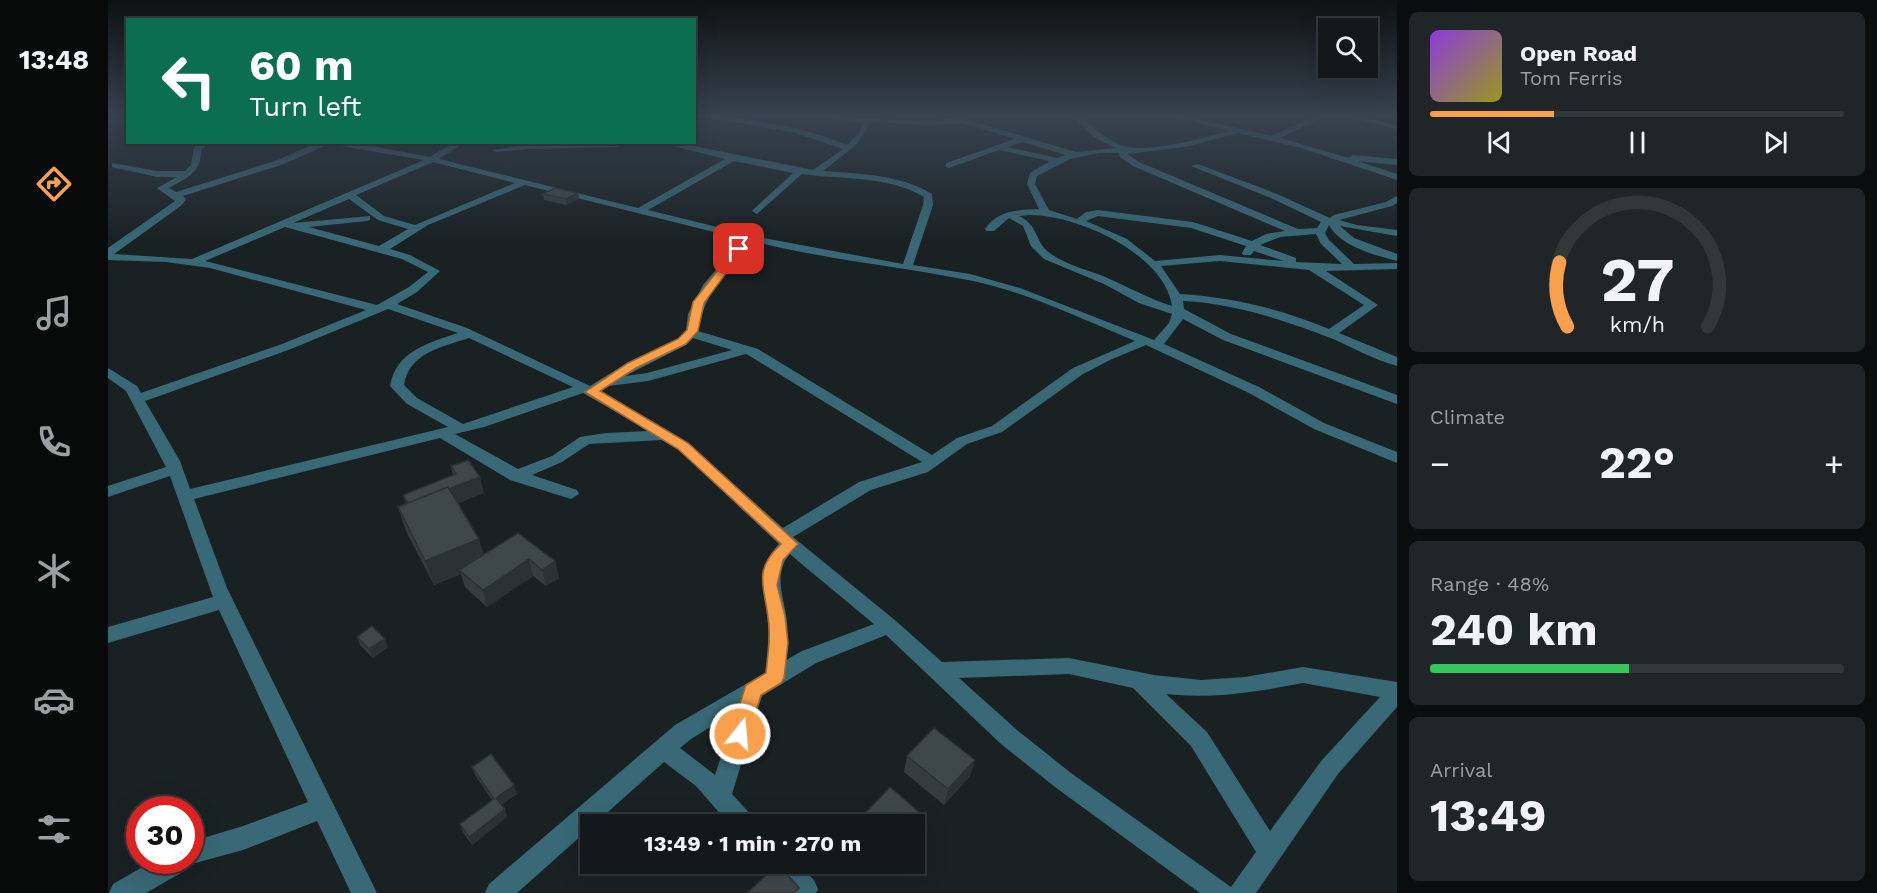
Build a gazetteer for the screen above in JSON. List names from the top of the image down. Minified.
{"page":{"tabs":"13:48","turn":["60 m","Turn left"],"song":["Open Road","Tom Ferris"],"tile":["Climate",["Range · 48%","240 km"],["Arrival","13:49"]],"heat":["−","22°","+"],"limit":"30","trip":"13:49 · 1 min · 270 m","gauge":["27","km/h"]}}
